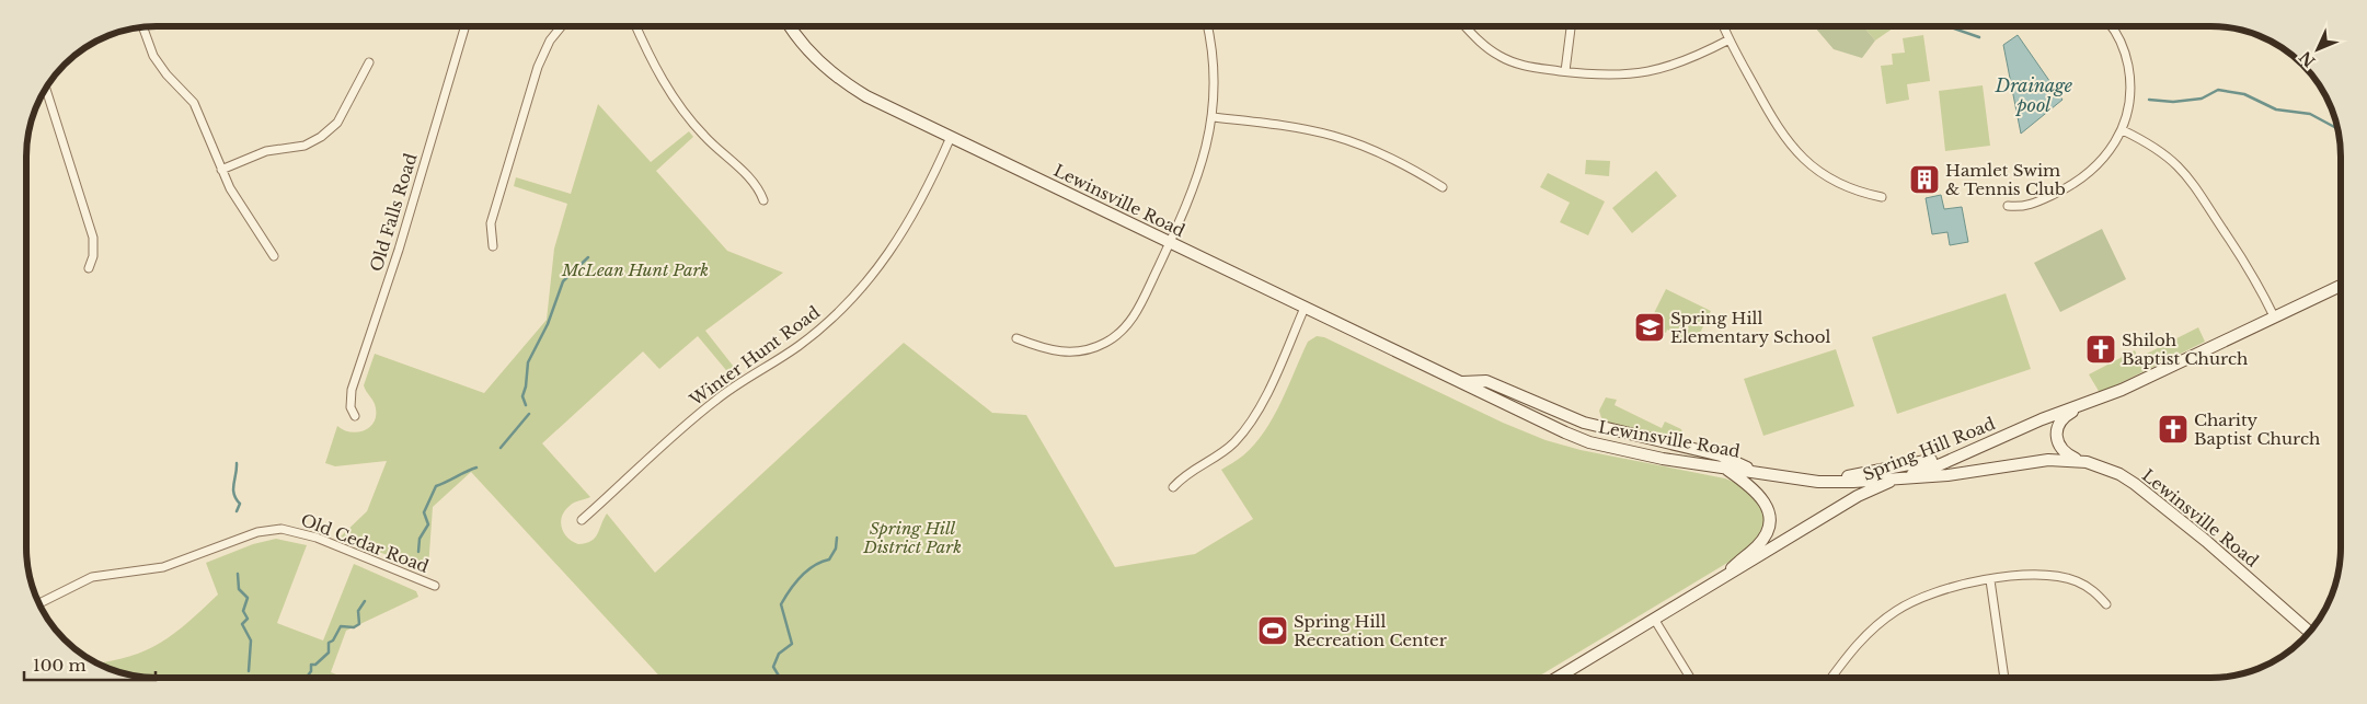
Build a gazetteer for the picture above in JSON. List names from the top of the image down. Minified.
{"streets":{"main road":["Lewinsville Road","Spring Hill Road"],"street":["Old Falls Road","Winter Hunt Road","Old Cedar Road"]},"crossings":[["Lewinsville Road","Winter Hunt Road"],["Lewinsville Road","Spring Hill Road"]],"water":["Drainage pool"],"parks":["McLean Hunt Park","Spring Hill District Park"],"places":{"building":["Hamlet Swim & Tennis Club"],"school or university":["Spring Hill Elementary School"],"church":["Shiloh Baptist Church","Charity Baptist Church"],"sports":["Spring Hill Recreation Center"]},"scale_bar":"100 m","north":"bottom left"}
